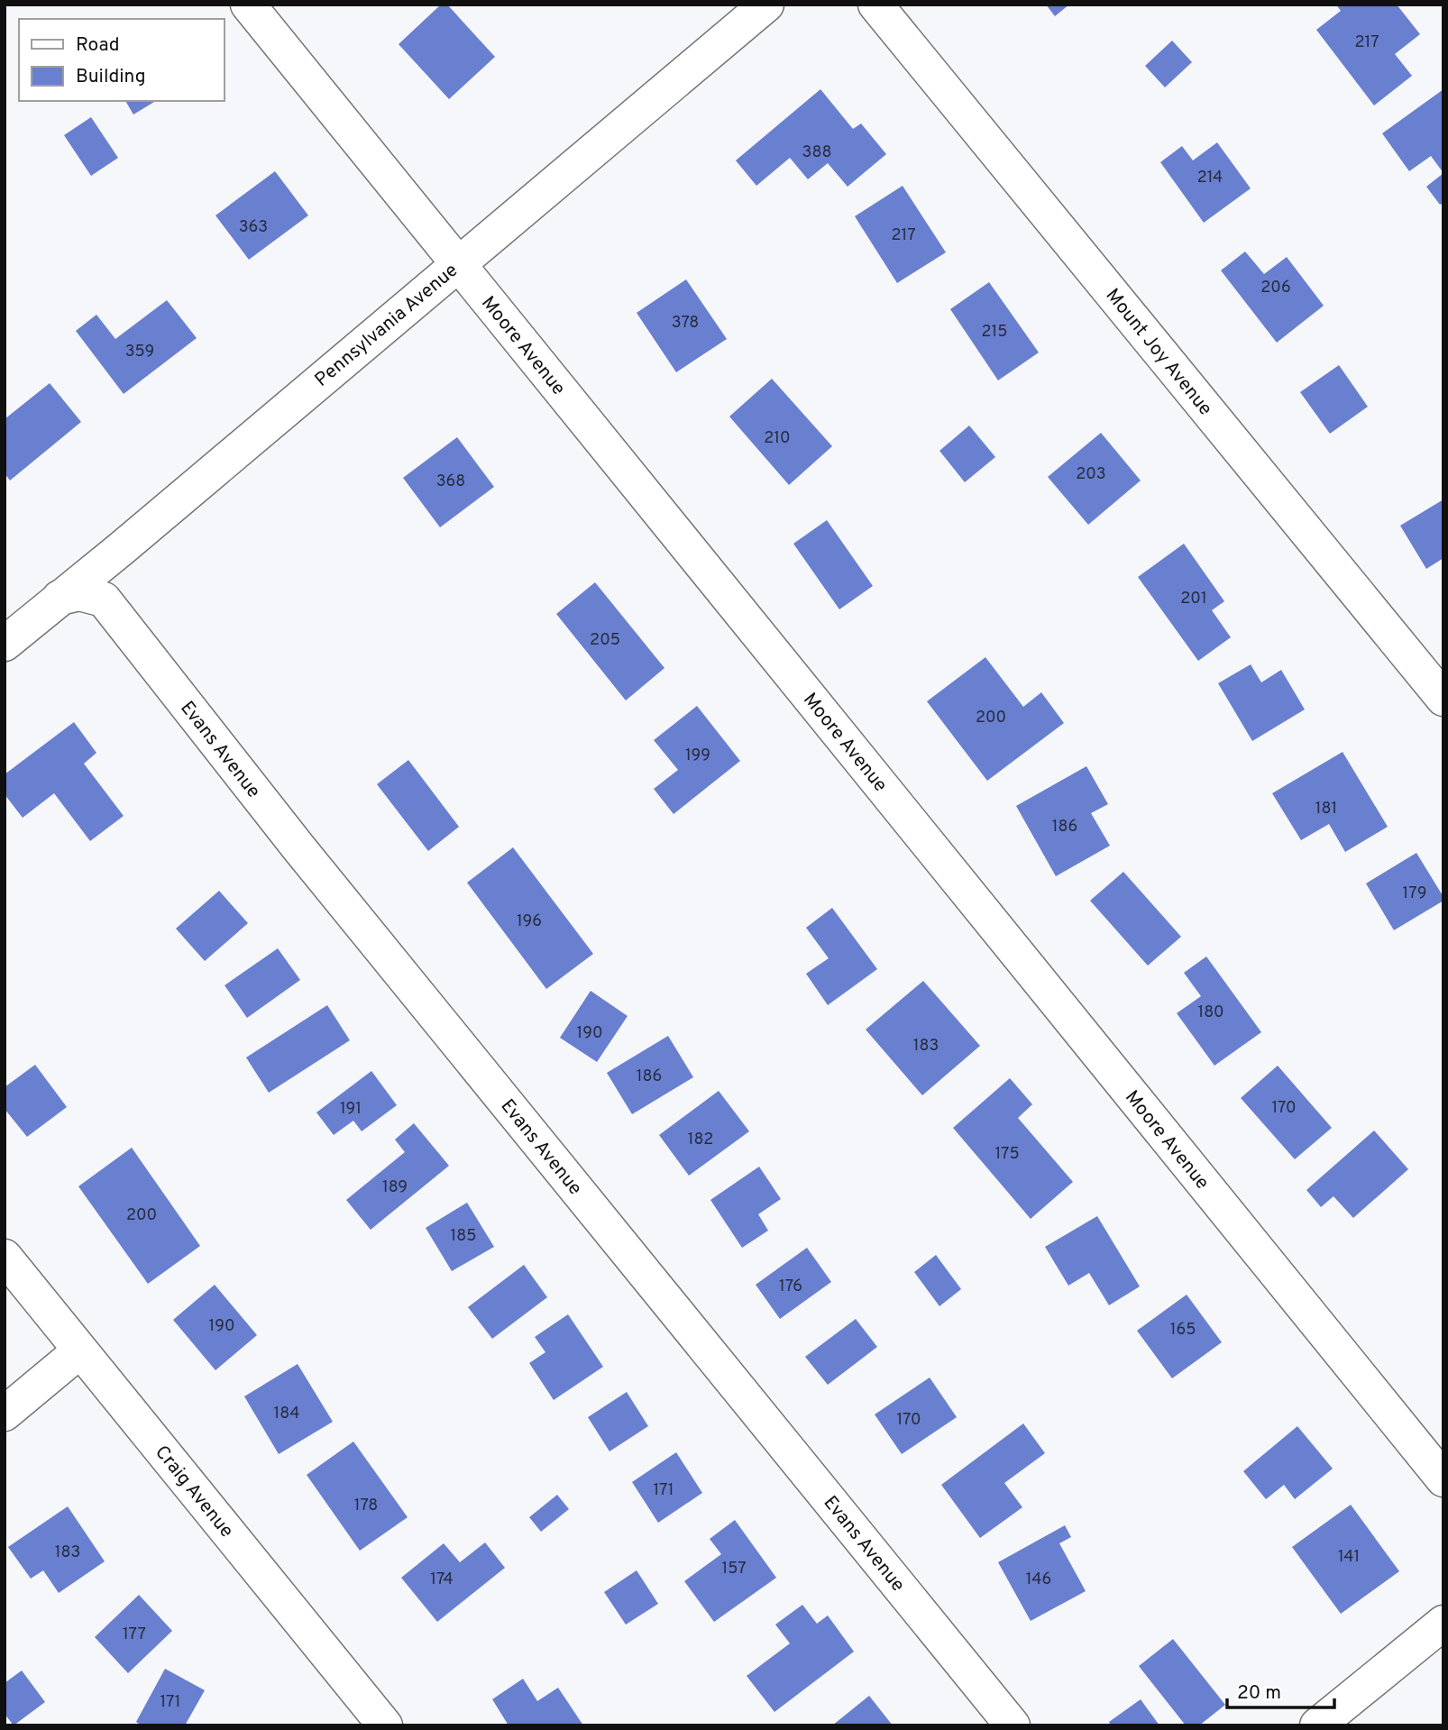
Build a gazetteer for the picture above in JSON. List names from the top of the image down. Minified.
{"streets":{"street":["Pennsylvania Avenue","Moore Avenue","Mount Joy Avenue","Evans Avenue","Craig Avenue"]},"crossings":[["Pennsylvania Avenue","Moore Avenue"],["Pennsylvania Avenue","Evans Avenue"]],"house_numbers":["217","388","214","363","217","206","378","215","359","210","203","368","201","205","200","199","181","186","179","196","180","190","183","186","170","191","182","175","189","200","185","176","190","165","184","170","171","178","183","141","157","174","146","177","171"],"legend":["Road","Building"],"scale_bar":"20 m"}
